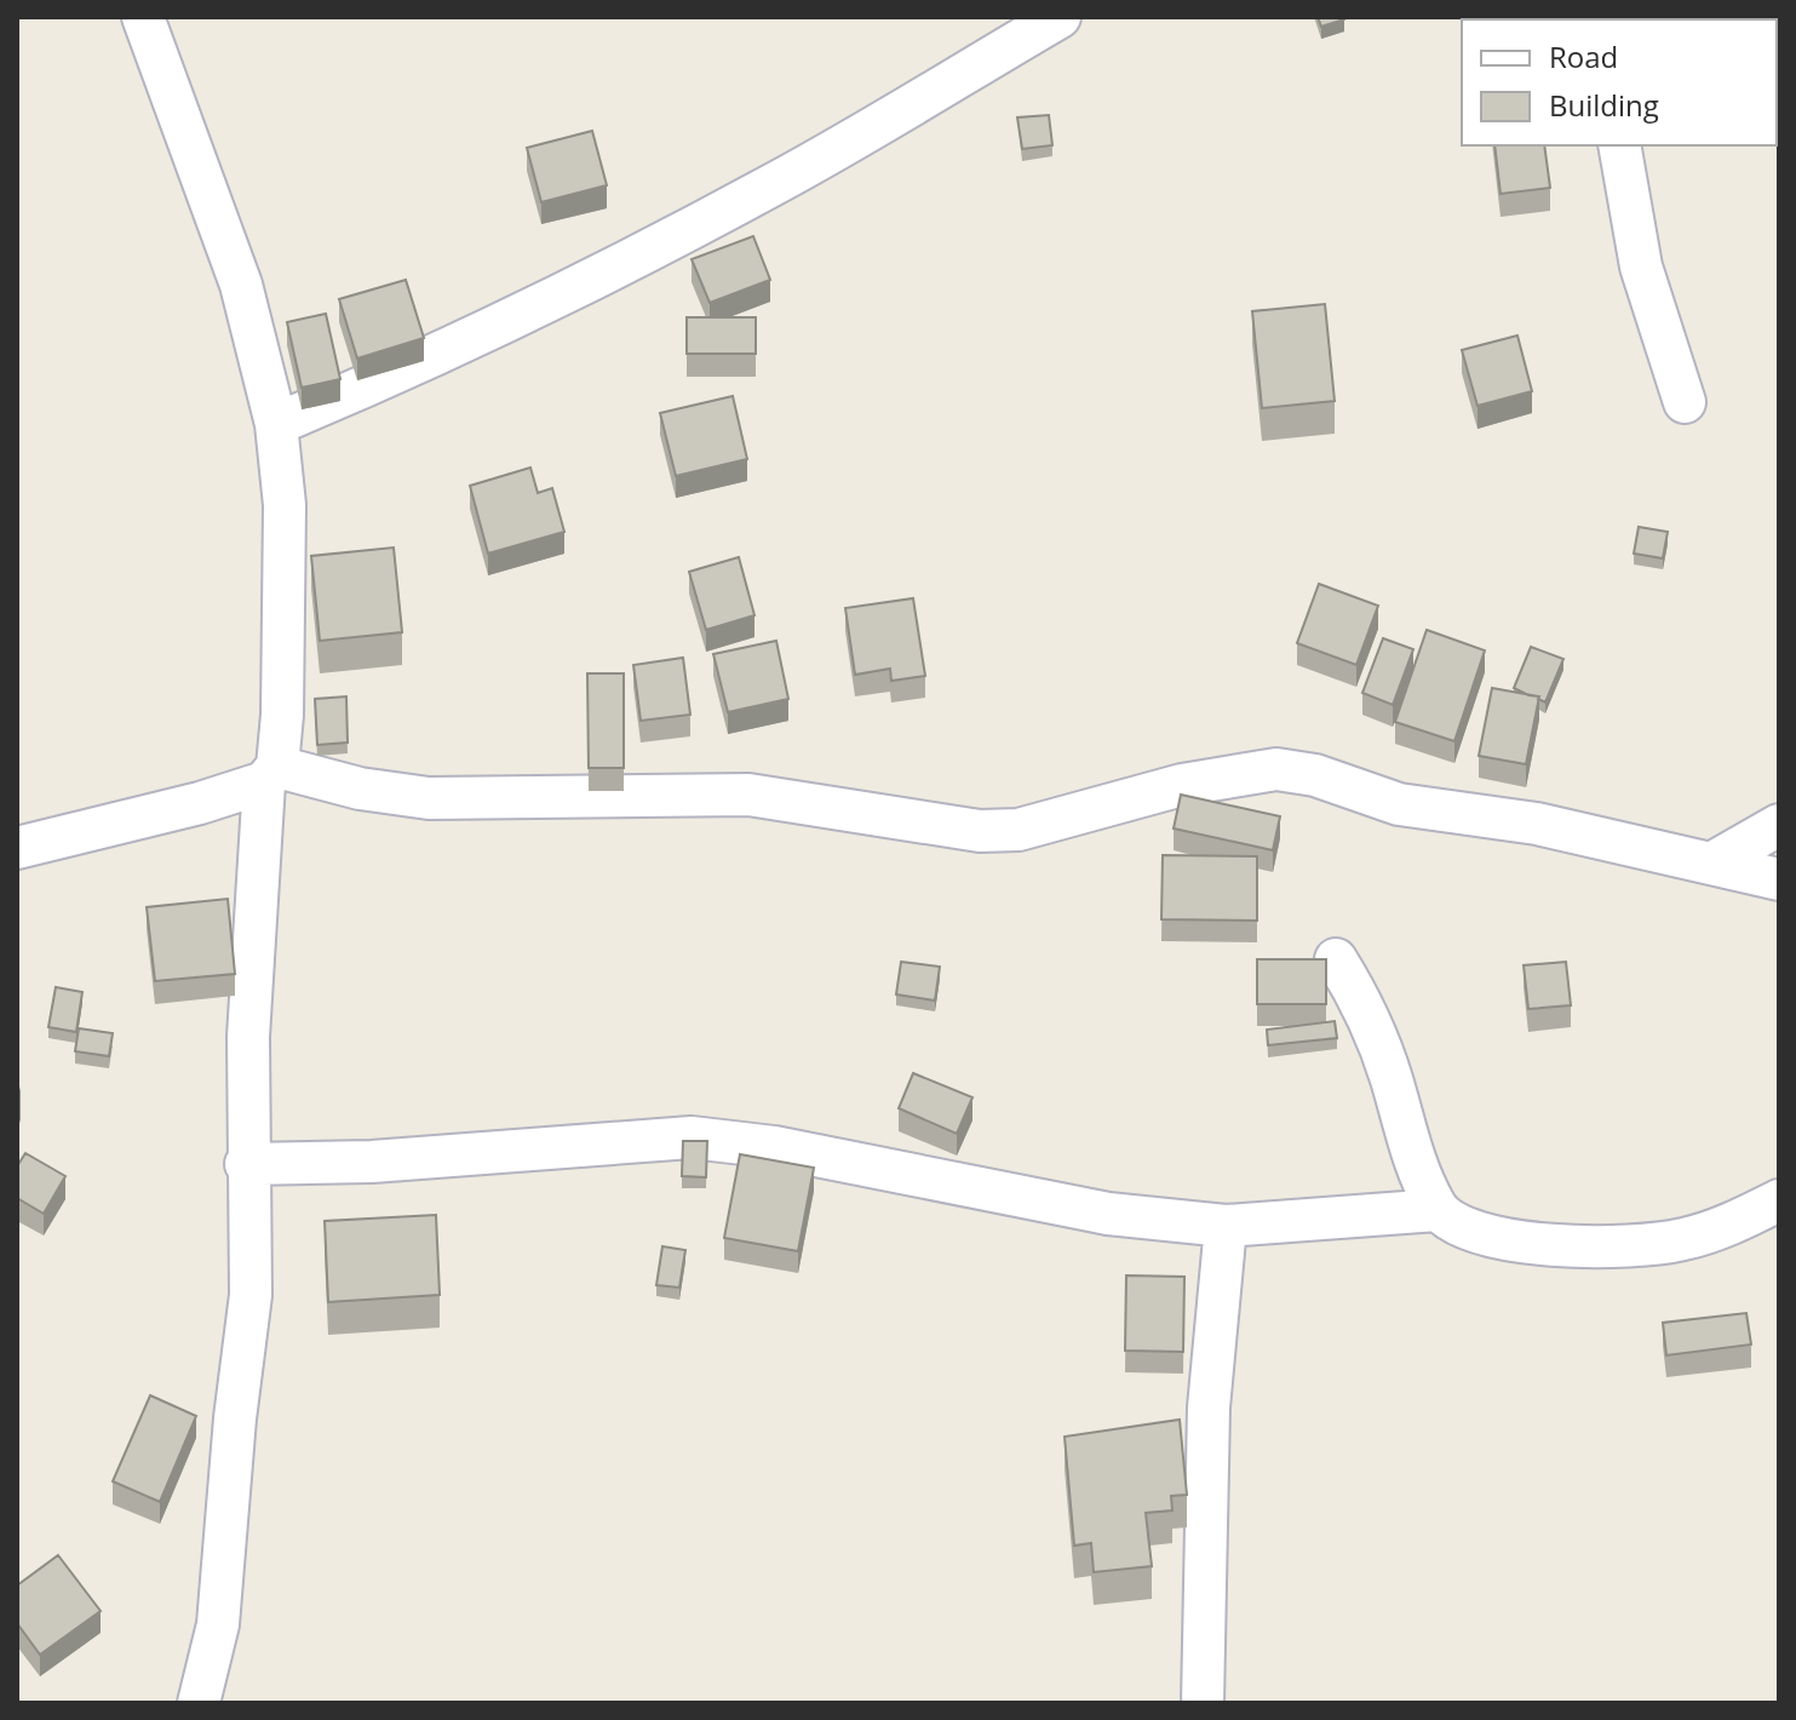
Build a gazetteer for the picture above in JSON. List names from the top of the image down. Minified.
{"legend":["Road","Building"]}
